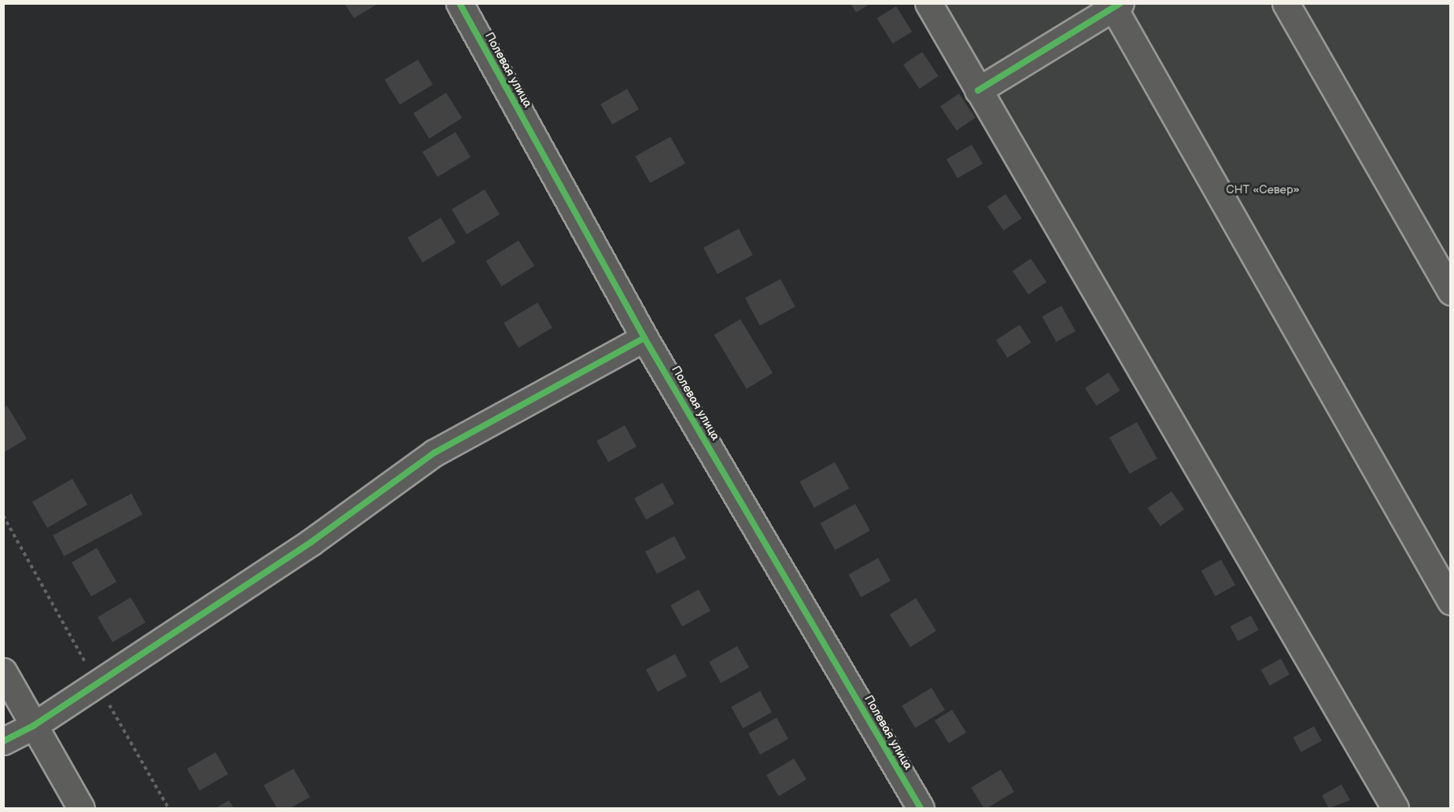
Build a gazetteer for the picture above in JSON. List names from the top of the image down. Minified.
{"streets":{"street":["Полевая улица"]},"parks":["СНТ «Север»"]}
